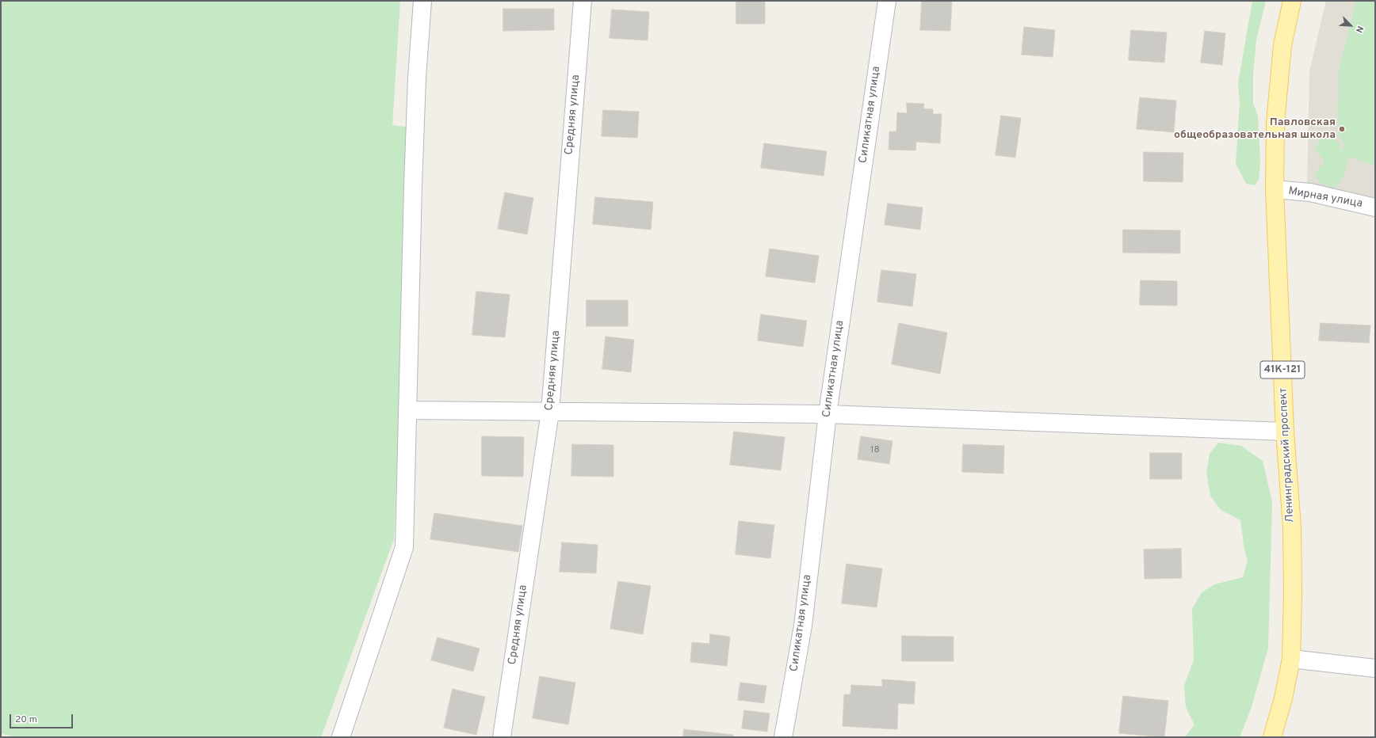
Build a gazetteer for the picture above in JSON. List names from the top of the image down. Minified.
{"streets":{"main road":["41К-121","Ленинградский проспект"],"street":["Средняя улица","Силикатная улица","Мирная улица"]},"crossings":[["Мирная улица","Ленинградский проспект"]],"places":["Павловская общеобразовательная школа"],"house_numbers":["18"],"scale_bar":"20 m","north":"bottom right"}
